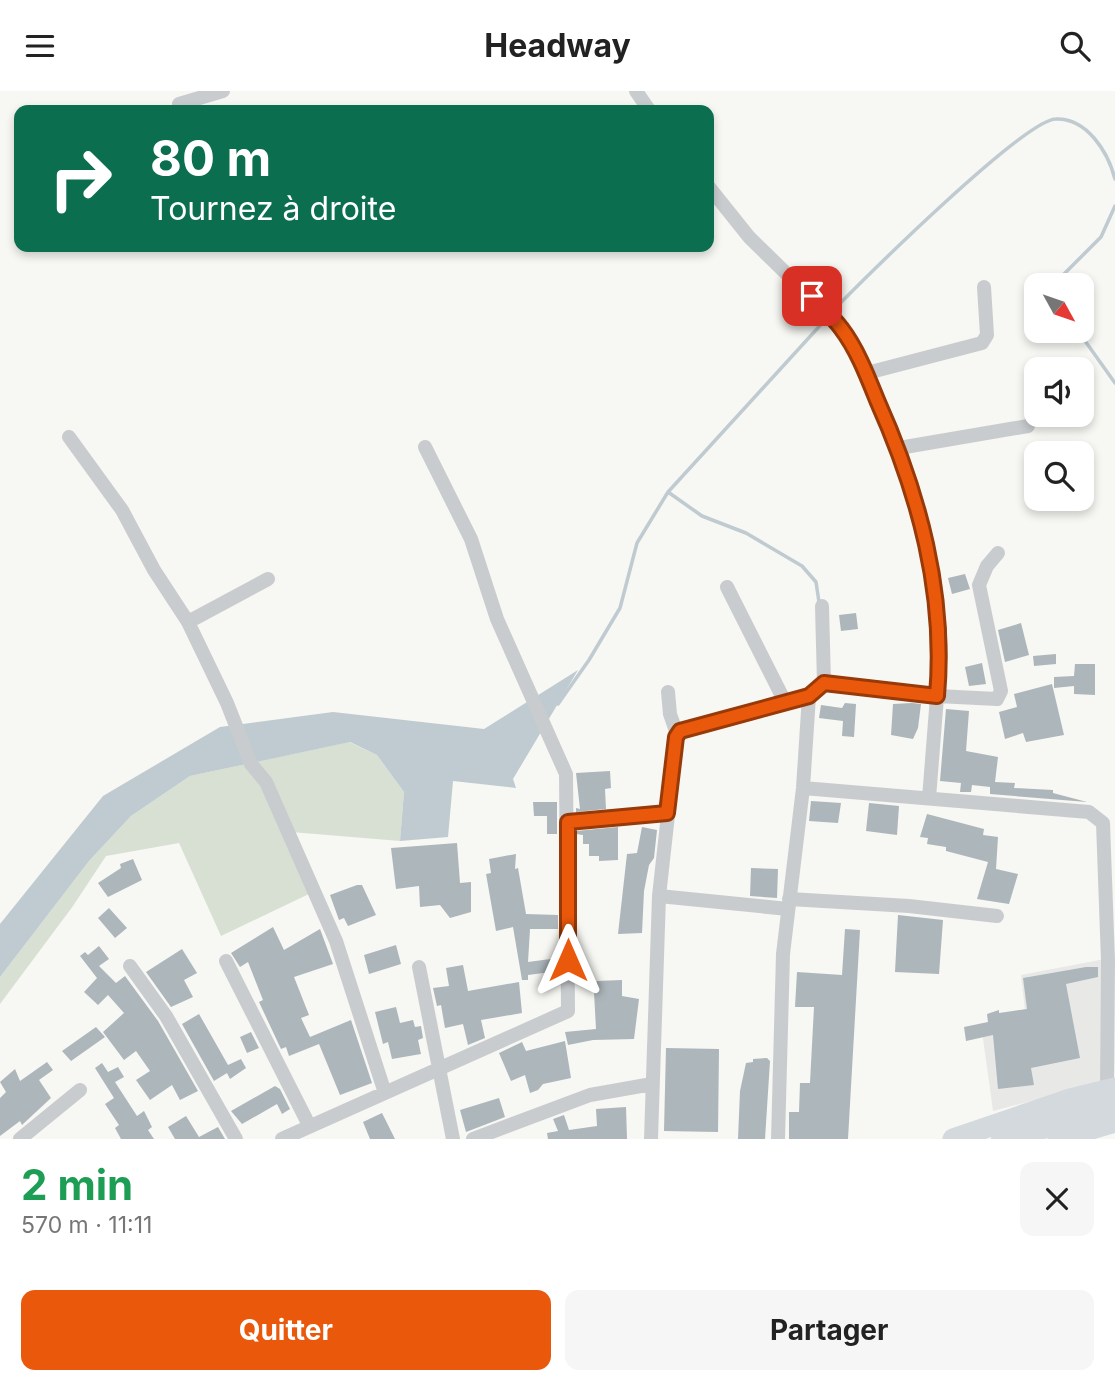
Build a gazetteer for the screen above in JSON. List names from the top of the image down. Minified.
{"north":"bottom right","page":{"header":"Headway","turn":["80 m","Tournez à droite"],"heading":["2 min","570 m · 11:11"],"buttons":["Quitter","Partager"]}}
